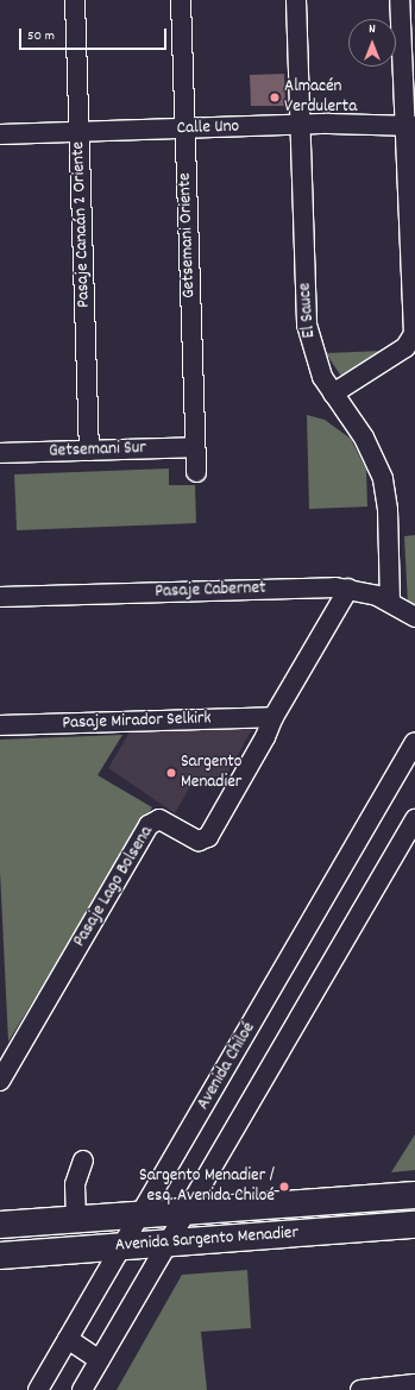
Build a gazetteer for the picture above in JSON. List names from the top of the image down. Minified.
{"streets":{"street":["Calle Uno","Pasaje Canaán 2 Oriente","Getsemani Oriente","El Sauce","Getsemani Sur","Pasaje Cabernet","Pasaje Mirador Selkirk","Pasaje Lago Bolsena","Avenida Chiloé","Avenida Sargento Menadier"]},"crossings":[["Calle Uno","Pasaje Canaán 2 Oriente"],["Calle Uno","Getsemani Oriente"],["Calle Uno","El Sauce"],["Pasaje Canaán 2 Oriente","Getsemani Sur"],["Getsemani Oriente","Getsemani Sur"],["El Sauce","Pasaje Cabernet"],["Pasaje Cabernet","Pasaje Lago Bolsena"],["Pasaje Mirador Selkirk","Pasaje Lago Bolsena"],["Avenida Chiloé","Avenida Sargento Menadier"]],"places":["Almacén Verdulerta","Sargento Menadier","Sargento Menadier / esq. Avenida Chiloé"],"scale_bar":"50 m","north":"top"}
